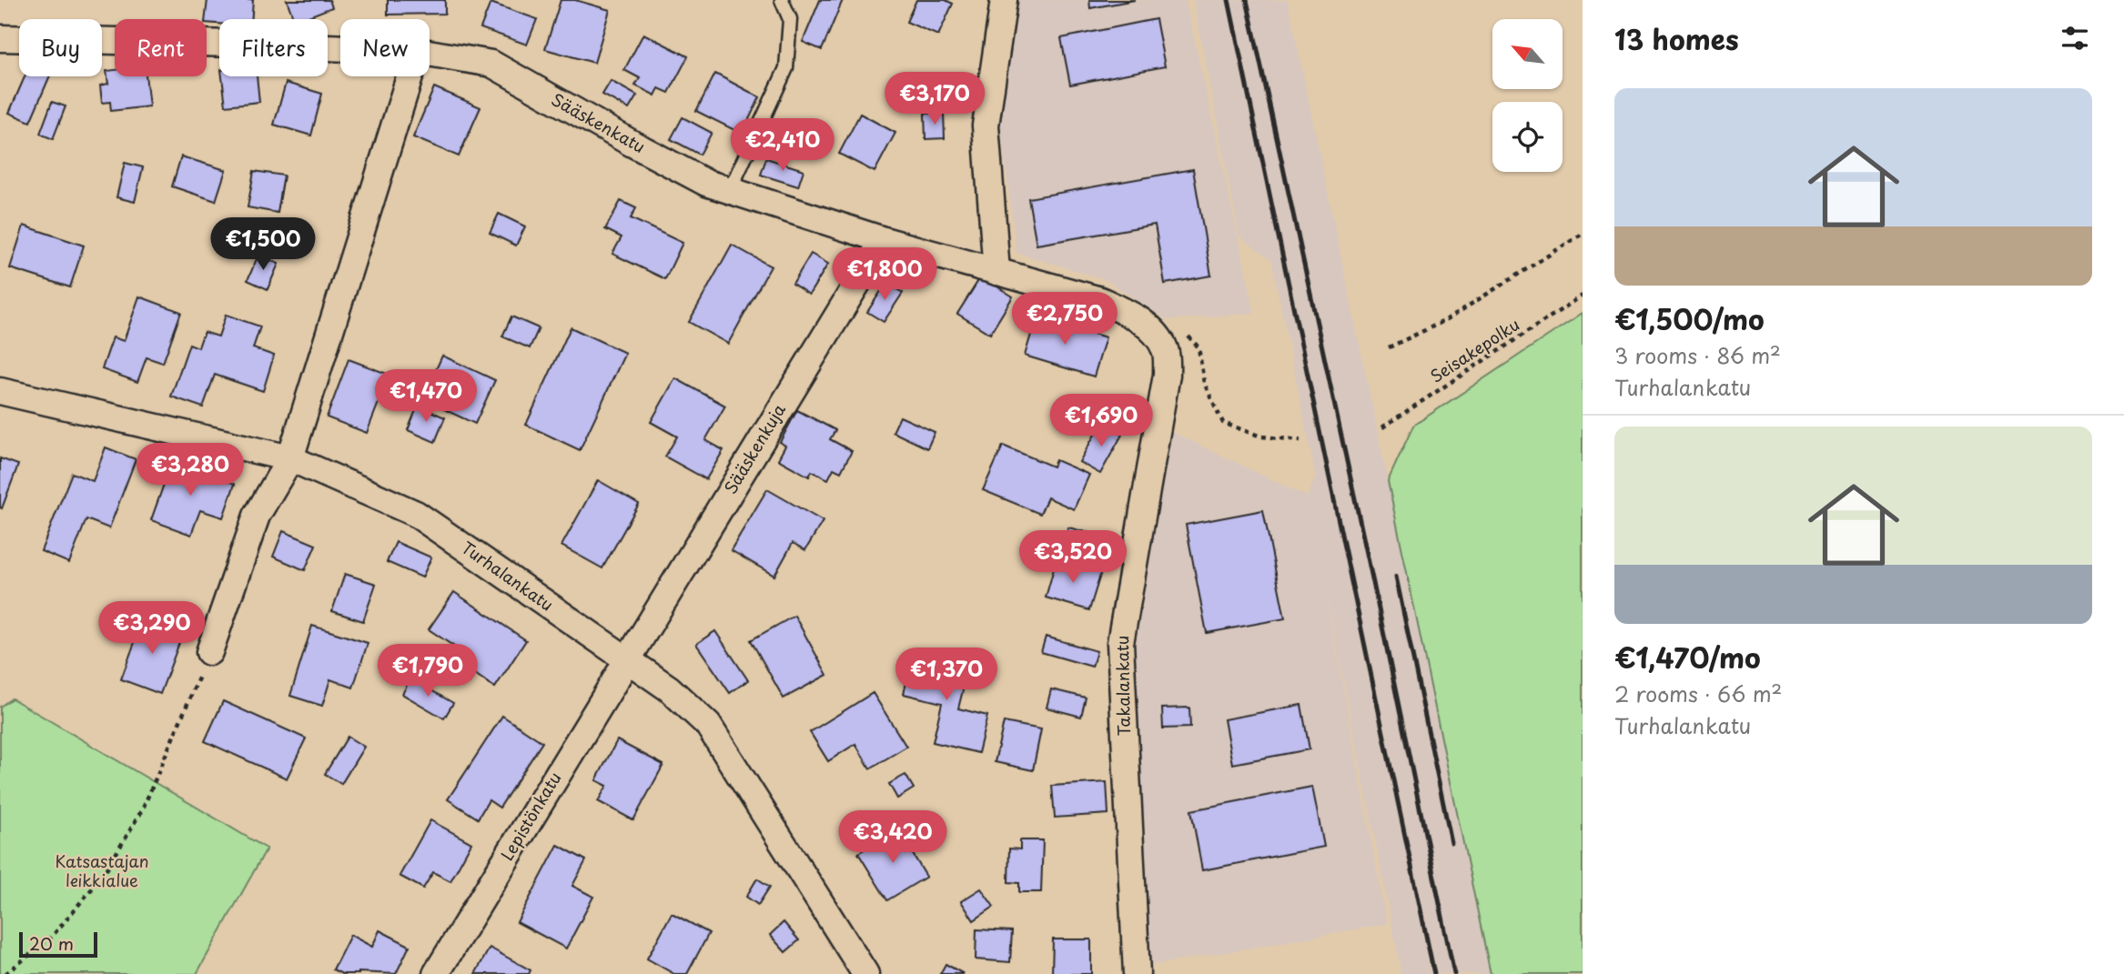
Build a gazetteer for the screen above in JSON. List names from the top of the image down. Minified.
{"streets":{"street":["Sääskenkatu","Sääskenkuja","Turhalankatu","Takalankatu","Lepistönkatu"],"path":["Seisakepolku"]},"crossings":[["Sääskenkatu","Sääskenkuja"],["Sääskenkatu","Takalankatu"],["Sääskenkuja","Turhalankatu"],["Sääskenkuja","Lepistönkatu"],["Turhalankatu","Lepistönkatu"]],"parks":["Katsastajan leikkialue"],"scale_bar":"20 m","north":"top left","page":{"heading":"13 homes","chip":["Buy","Rent","Filters","New"],"price":["€3,170","€2,410","€1,500","€1,800","€2,750","€1,470","€1,690","€3,280","€3,520","€3,290","€1,790","€1,370","€3,420"],"list":[{"name":"€1,500/mo","note":"3 rooms · 86 m² · Turhalankatu"},{"name":"€1,470/mo","note":"2 rooms · 66 m² · Turhalankatu"}],"scale":"20 m"}}
